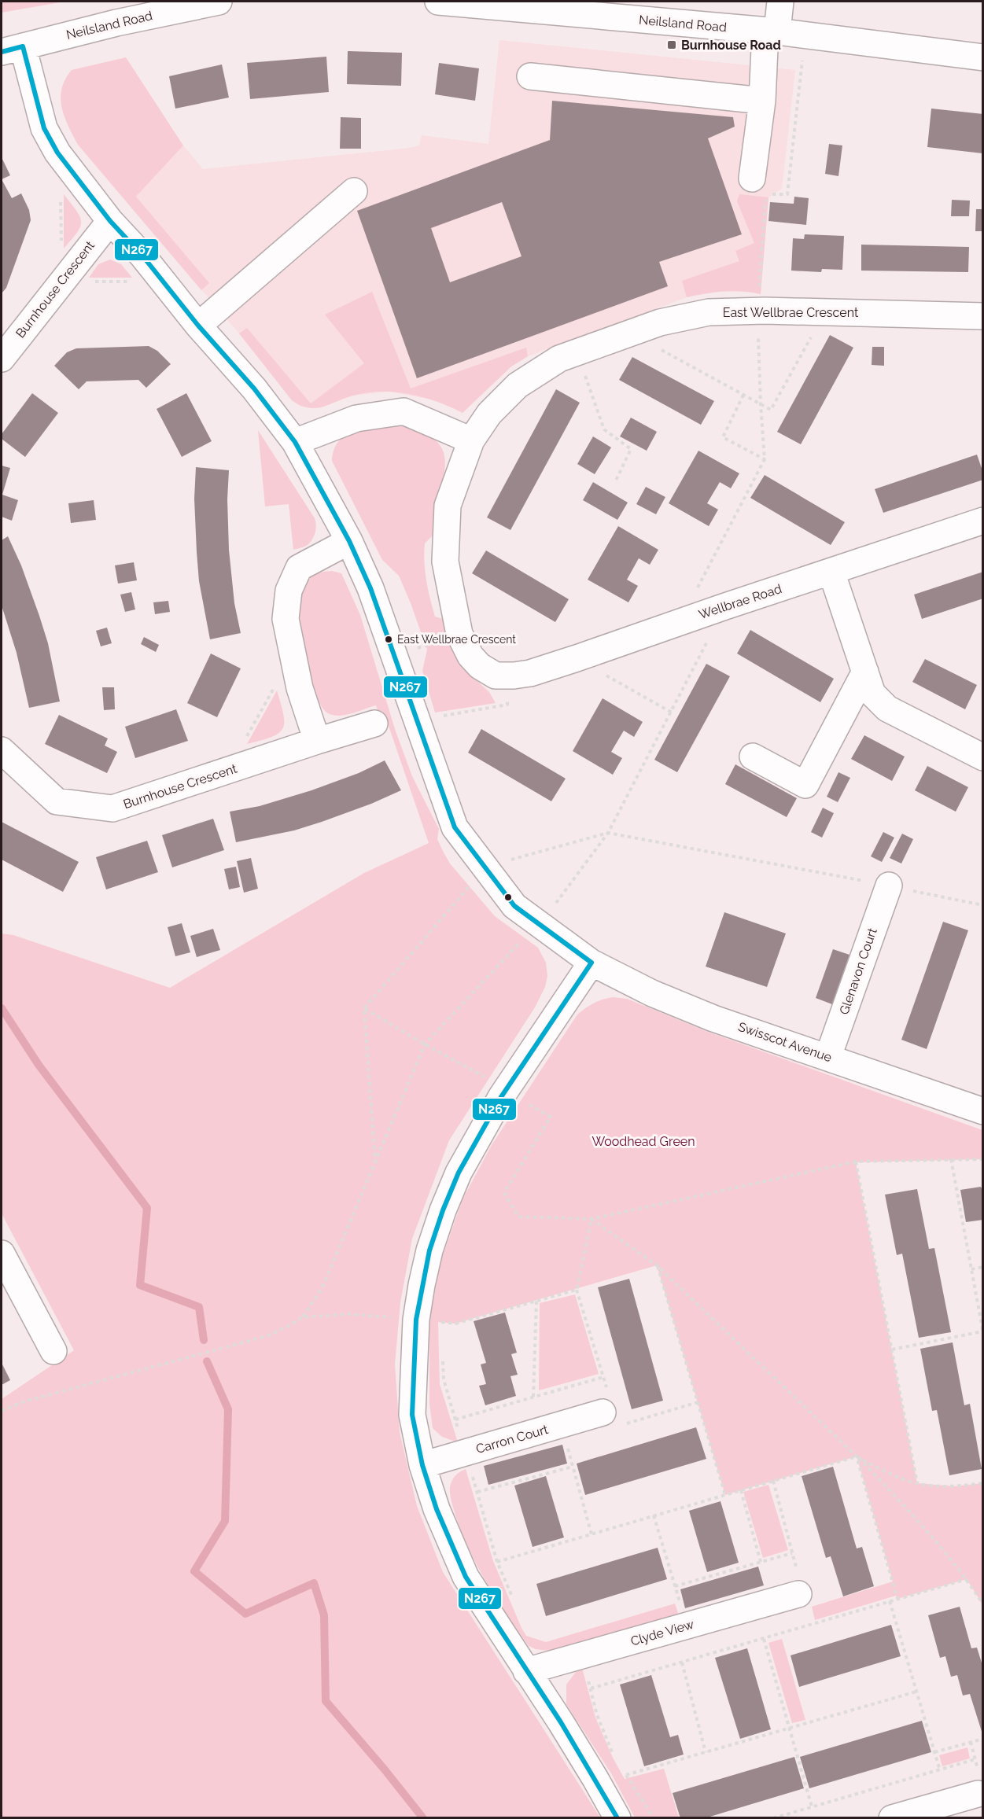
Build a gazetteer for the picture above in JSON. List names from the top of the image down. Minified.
{"streets":{"street":["Neilsland Road","Burnhouse Crescent","East Wellbrae Crescent","Wellbrae Road","Glenavon Court","Swisscot Avenue","Carron Court","Clyde View"]},"crossings":[["East Wellbrae Crescent","Wellbrae Road"],["Glenavon Court","Swisscot Avenue"]],"parks":["Woodhead Green"],"places":{"transit":["Burnhouse Road"],"other":["East Wellbrae Crescent"]},"lines":["transit line N267"]}
